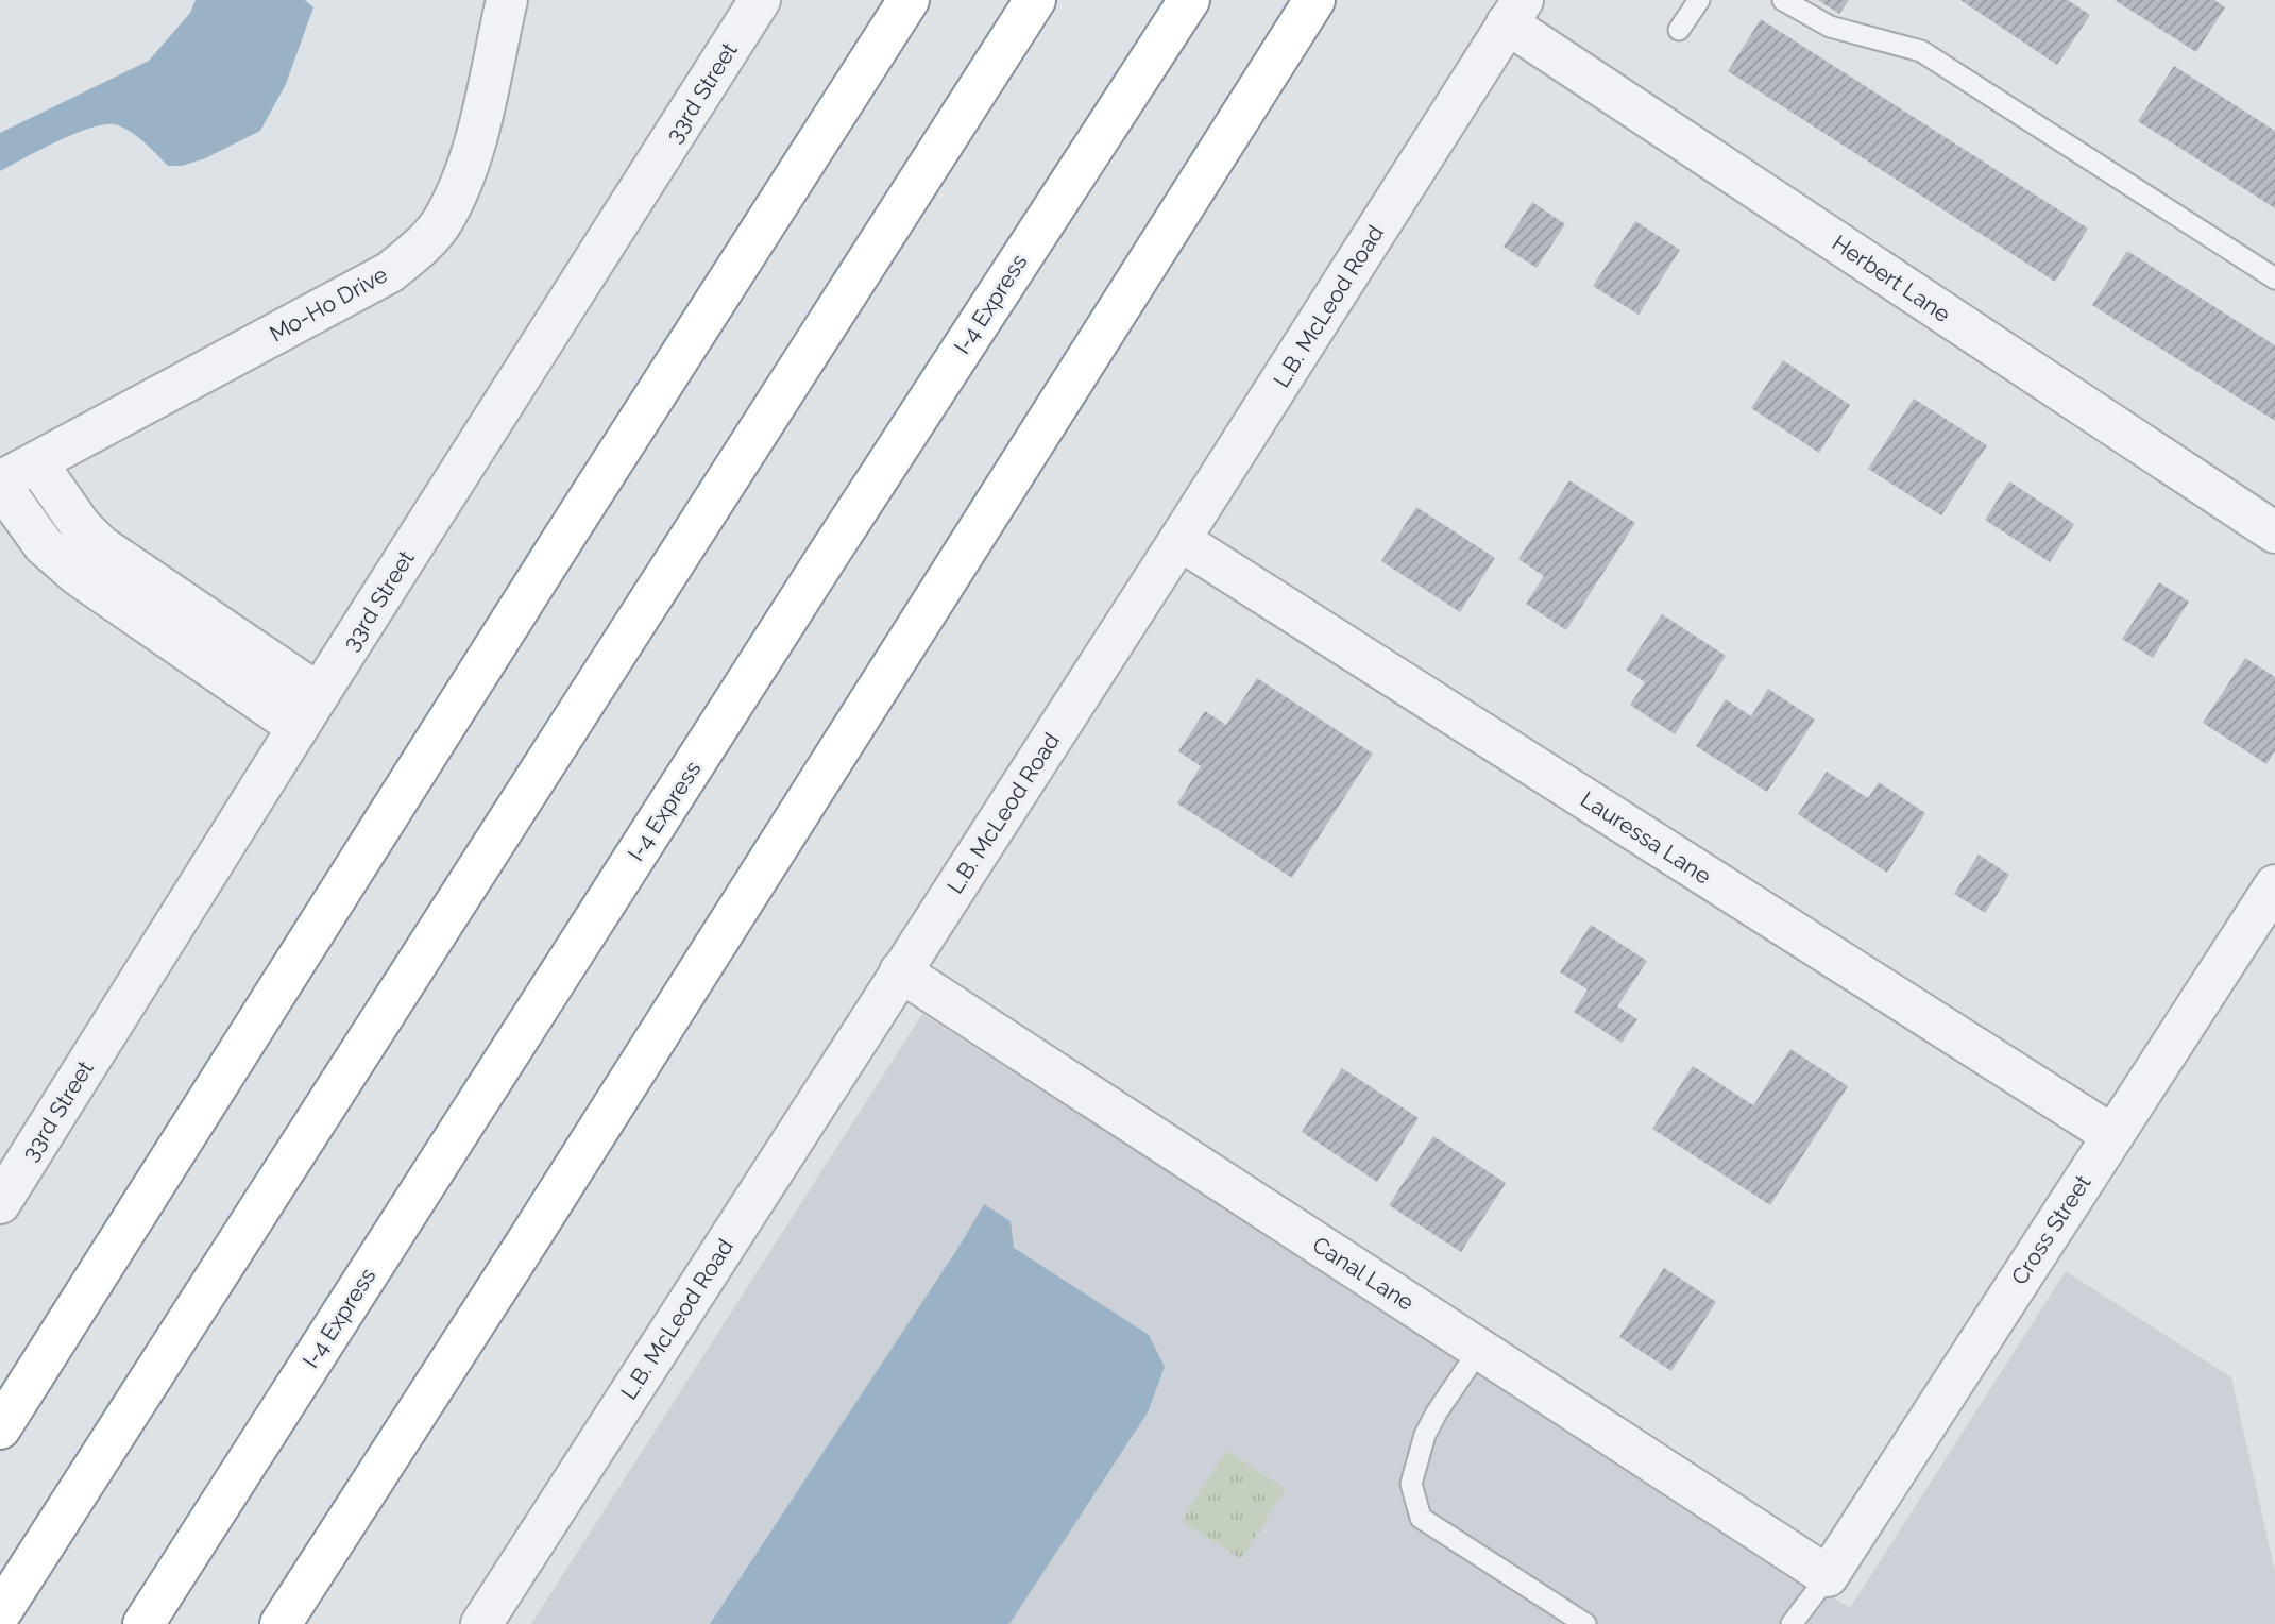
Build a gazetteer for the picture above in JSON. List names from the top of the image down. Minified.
{"streets":{"highway":["I-4 Express"],"street":["33rd Street","Herbert Lane","Mo-Ho Drive","L.B. McLeod Road","Lauressa Lane","Cross Street","Canal Lane"]},"crossings":[["Herbert Lane","L.B. McLeod Road"],["L.B. McLeod Road","Lauressa Lane"],["L.B. McLeod Road","Canal Lane"],["Lauressa Lane","Cross Street"],["Cross Street","Canal Lane"]]}
